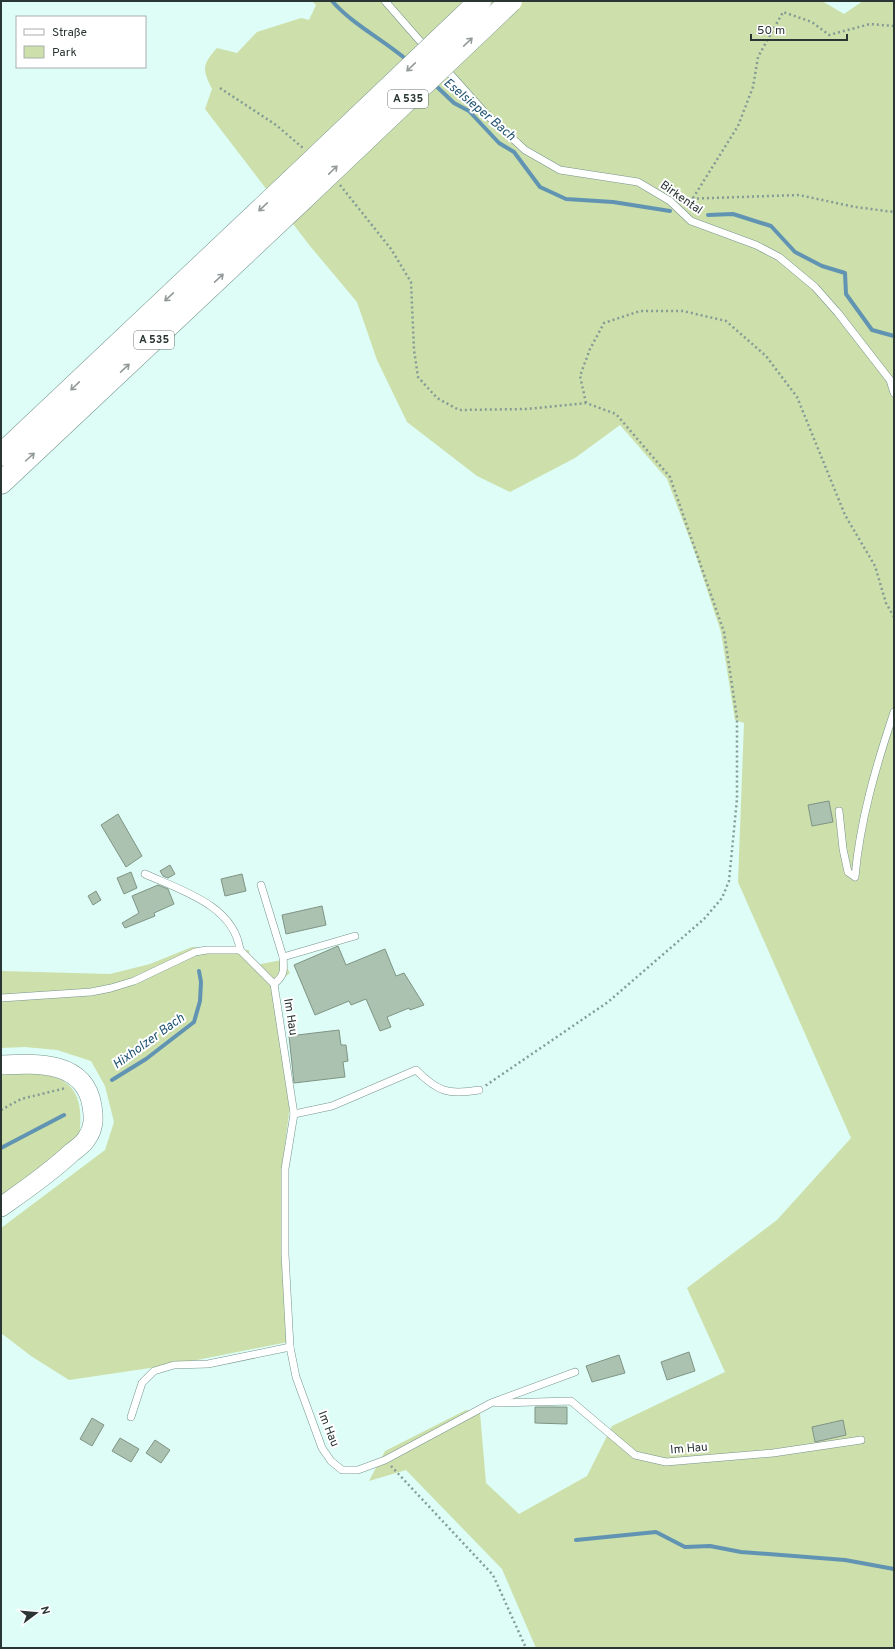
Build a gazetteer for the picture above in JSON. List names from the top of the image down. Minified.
{"streets":{"highway":["A 535"],"lane":["Birkental","Im Hau"]},"water":["Eselsieper Bach","Hixholzer Bach"],"legend":["Straße","Park"],"scale_bar":"50 m","north":"right"}
